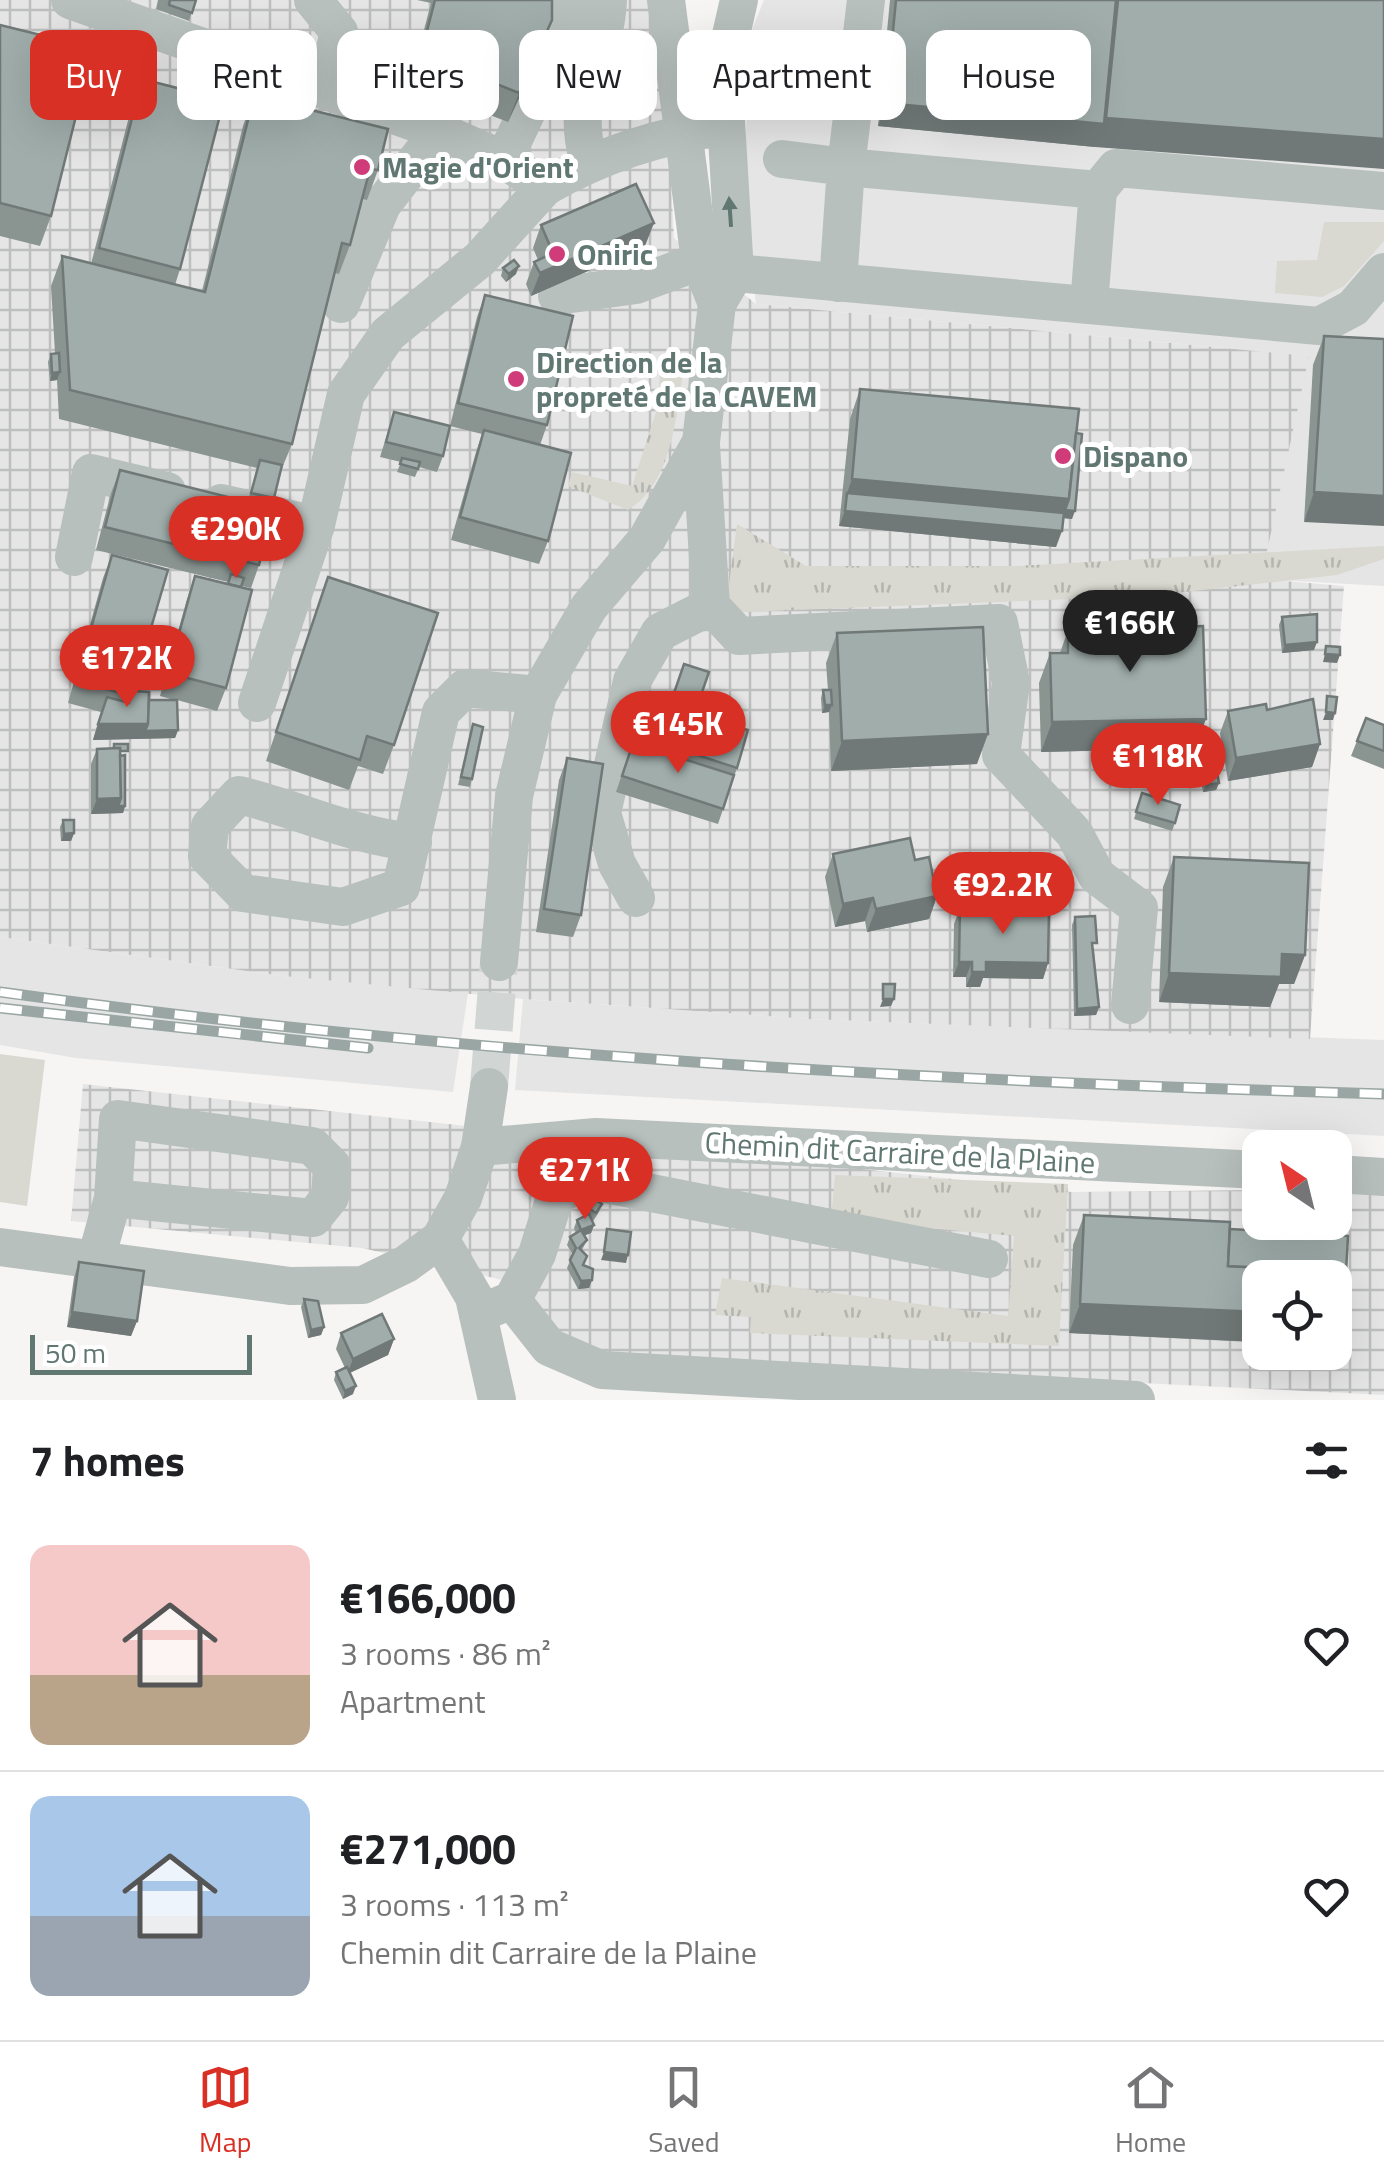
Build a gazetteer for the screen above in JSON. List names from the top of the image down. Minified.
{"streets":{"street":["Chemin dit Carraire de la Plaine"]},"places":["Magie d'Orient","Oniric","Direction de la propreté de la CAVEM","Dispano"],"scale_bar":"50 m","north":"top left","page":{"chip":["Buy","Rent","Filters","New","Apartment","House"],"price":["€290K","€166K","€172K","€145K","€118K","€92.2K","€271K"],"scale":"50 m","heading":"7 homes","list":[{"name":"€166,000","note":"3 rooms · 86 m² · Apartment"},{"name":"€271,000","note":"3 rooms · 113 m² · Chemin dit Carraire de la Plaine"}],"tabs":["Map","Saved","Home"]}}
